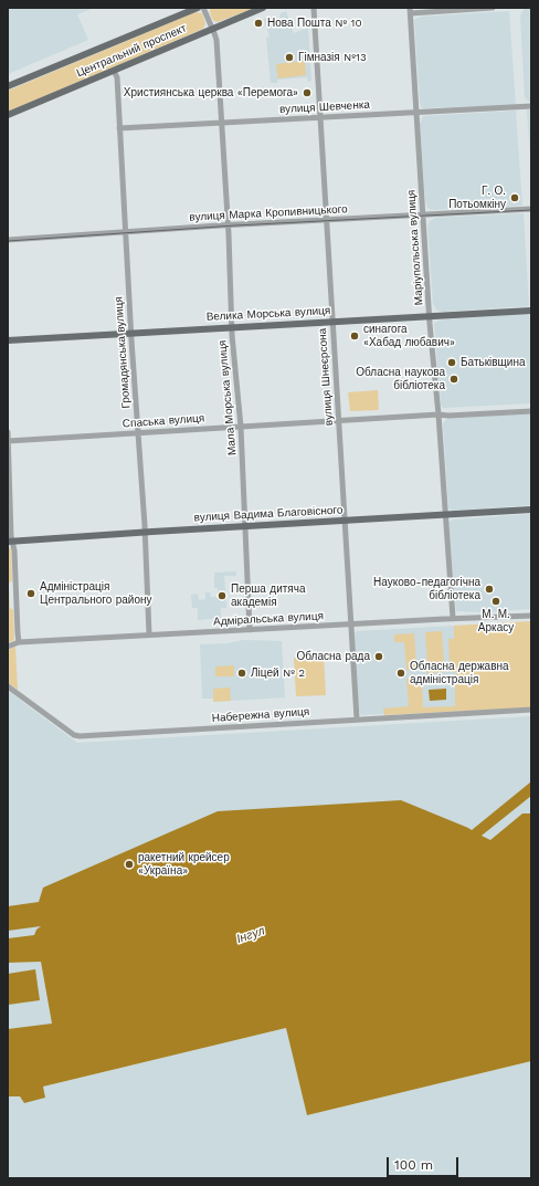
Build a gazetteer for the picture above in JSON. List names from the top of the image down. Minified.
{"streets":{"main road":["Центральний проспект","Велика Морська вулиця","вулиця Вадима Благовісного"],"street":["вулиця Шевченка","вулиця Марка Кропивницького","Маріупольська вулиця","Громадянська вулиця","вулиця Шнеєрсона","Мала Морська вулиця","Спаська вулиця","Адміральська вулиця","Набережна вулиця"]},"crossings":[["Центральний проспект","Громадянська вулиця"],["Центральний проспект","Мала Морська вулиця"],["вулиця Шевченка","Маріупольська вулиця"],["вулиця Шевченка","Громадянська вулиця"],["вулиця Шевченка","вулиця Шнеєрсона"],["вулиця Шевченка","Мала Морська вулиця"],["вулиця Марка Кропивницького","Маріупольська вулиця"],["вулиця Марка Кропивницького","Громадянська вулиця"],["вулиця Марка Кропивницького","вулиця Шнеєрсона"],["вулиця Марка Кропивницького","Мала Морська вулиця"],["Маріупольська вулиця","Велика Морська вулиця"],["Маріупольська вулиця","Спаська вулиця"],["Маріупольська вулиця","вулиця Вадима Благовісного"],["Маріупольська вулиця","Адміральська вулиця"],["Велика Морська вулиця","Громадянська вулиця"],["Велика Морська вулиця","вулиця Шнеєрсона"],["Велика Морська вулиця","Мала Морська вулиця"],["Громадянська вулиця","Спаська вулиця"],["Громадянська вулиця","вулиця Вадима Благовісного"],["Громадянська вулиця","Адміральська вулиця"],["вулиця Шнеєрсона","Спаська вулиця"],["вулиця Шнеєрсона","вулиця Вадима Благовісного"],["вулиця Шнеєрсона","Адміральська вулиця"],["вулиця Шнеєрсона","Набережна вулиця"],["Мала Морська вулиця","Спаська вулиця"],["Мала Морська вулиця","вулиця Вадима Благовісного"],["Мала Морська вулиця","Адміральська вулиця"]],"water":["Інгул"],"places":["Нова Пошта № 10","Гімназія №13","Християнська церква «Перемога»","Г. О. Потьомкіну","синагога «Хабад любавич»","Батьківщина","Обласна наукова бібліотека","Науково-педагогічна бібліотека","Адміністрація Центрального району","Перша дитяча академія","М. М. Аркасу","Обласна рада","Ліцей № 2","Обласна державна адміністрація","ракетний крейсер «Україна»"],"scale_bar":"100 m"}
